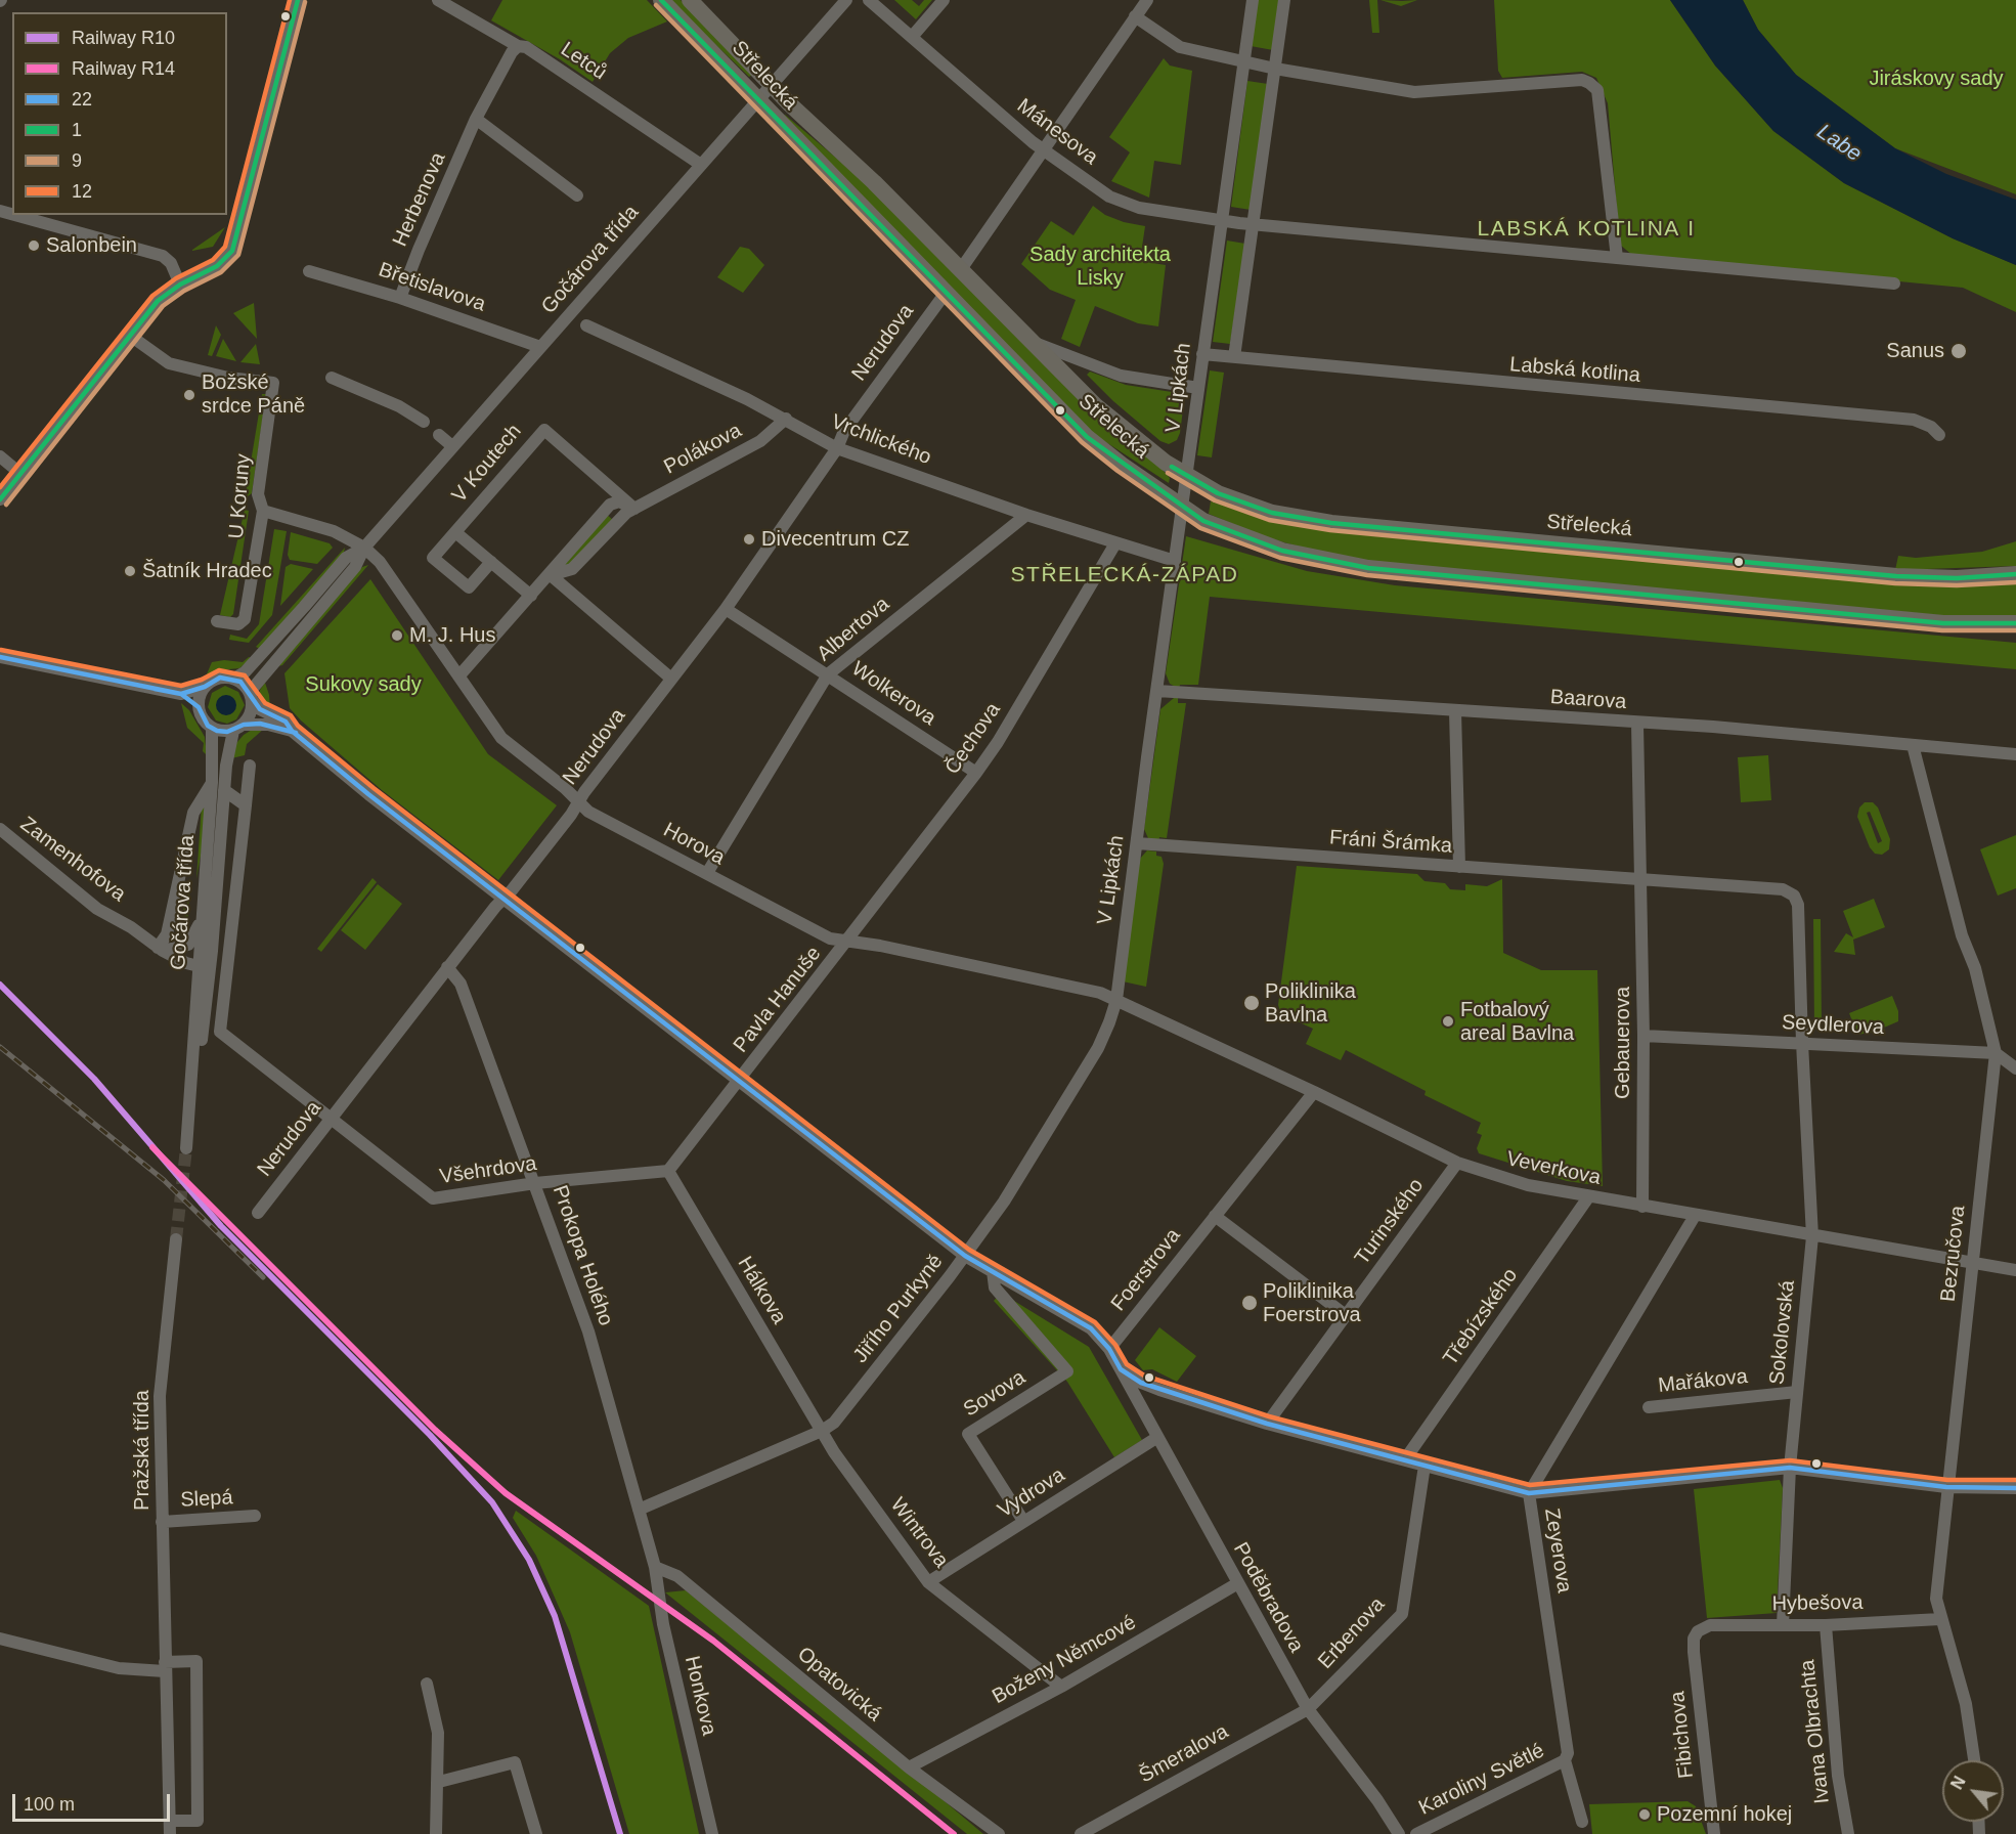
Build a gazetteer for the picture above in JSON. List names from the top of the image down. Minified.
{"streets":{"main road":["Střelecká"],"street":["Letců","Mánesova","Herbenova","Gočárova třída","Břetislavova","Nerudova","Labská kotlina","V Lipkách","Vrchlického","Polákova","V Koutech","U Koruny","Albertova","Wolkerova","Baarova","Čechova","Fráni Šrámka","Horova","Zamenhofova","Pavla Hanuše","Seydlerova","Gebauerova","Veverkova","Všehrdova","Turinského","Bezručova","Prokopa Holého","Foerstrova","Hálkova","Jiřího Purkyně","Třebízského","Sokolovská","Mařákova","Sovova","Pražská třída","Vydrova","Slepá","Wintrova","Zeyerova","Poděbradova","Hybešova","Erbenova","Boženy Němcové","Opatovická","Honkova","Ivana Olbrachta","Fibichova","Šmeralova","Karoliny Světlé"]},"crossings":[["Letců","Herbenova"],["Letců","Gočárova třída"],["Střelecká","Gočárova třída"],["Střelecká","Nerudova"],["Střelecká","V Lipkách"],["Mánesova","V Lipkách"],["Herbenova","Břetislavova"],["Gočárova třída","Břetislavova"],["Gočárova třída","Horova"],["Gočárova třída","Zamenhofova"],["Gočárova třída","Poděbradova"],["Nerudova","Vrchlického"],["Nerudova","Wolkerova"],["Nerudova","Horova"],["Nerudova","Všehrdova"],["Nerudova","Prokopa Holého"],["Nerudova","Poděbradova"],["Labská kotlina","V Lipkách"],["V Lipkách","Vrchlického"],["V Lipkách","Baarova"],["V Lipkách","Fráni Šrámka"],["V Lipkách","Horova"],["V Lipkách","Veverkova"],["V Lipkách","Jiřího Purkyně"],["Vrchlického","Polákova"],["Vrchlického","Albertova"],["Vrchlického","Čechova"],["Polákova","V Koutech"],["Albertova","Wolkerova"],["Albertova","Horova"],["Wolkerova","Čechova"],["Baarova","Gebauerova"],["Baarova","Bezručova"],["Čechova","Horova"],["Čechova","Pavla Hanuše"],["Fráni Šrámka","Gebauerova"],["Horova","Pavla Hanuše"],["Horova","Veverkova"],["Horova","Jiřího Purkyně"],["Pavla Hanuše","Poděbradova"],["Seydlerova","Gebauerova"],["Seydlerova","Bezručova"],["Seydlerova","Sokolovská"],["Gebauerova","Veverkova"],["Veverkova","Turinského"],["Veverkova","Bezručova"],["Veverkova","Foerstrova"],["Veverkova","Jiřího Purkyně"],["Veverkova","Třebízského"],["Veverkova","Sokolovská"],["Veverkova","Zeyerova"],["Všehrdova","Prokopa Holého"],["Všehrdova","Hálkova"],["Bezručova","Hybešova"],["Prokopa Holého","Jiřího Purkyně"],["Prokopa Holého","Opatovická"],["Prokopa Holého","Honkova"],["Foerstrova","Poděbradova"],["Hálkova","Jiřího Purkyně"],["Hálkova","Wintrova"],["Jiřího Purkyně","Wintrova"],["Jiřího Purkyně","Poděbradova"],["Sokolovská","Mařákova"],["Sokolovská","Hybešova"],["Sovova","Vydrova"],["Sovova","Poděbradova"],["Pražská třída","Slepá"],["Vydrova","Wintrova"],["Vydrova","Poděbradova"],["Wintrova","Boženy Němcové"],["Zeyerova","Karoliny Světlé"],["Poděbradova","Erbenova"],["Poděbradova","Boženy Němcové"],["Poděbradova","Šmeralova"],["Hybešova","Ivana Olbrachta"],["Hybešova","Fibichova"],["Erbenova","Šmeralova"],["Boženy Němcové","Opatovická"],["Opatovická","Honkova"]],"districts":["LABSKÁ KOTLINA I","STŘELECKÁ-ZÁPAD"],"water":["Labe"],"parks":["Jiráskovy sady","Sady architekta Lisky","Sukovy sady"],"places":["Salonbein","Sanus","Božské srdce Páně","Divecentrum CZ","Šatník Hradec","M. J. Hus","Poliklinika Bavlna","Fotbalový areal Bavlna","Poliklinika Foerstrova","Pozemní hokej"],"lines":["transit line 1","transit line 12","transit line 9","transit line 22","rail line R10","rail line R14"],"legend":["Railway R10","Railway R14","22","1","9","12"],"scale_bar":"100 m","north":"top left"}
